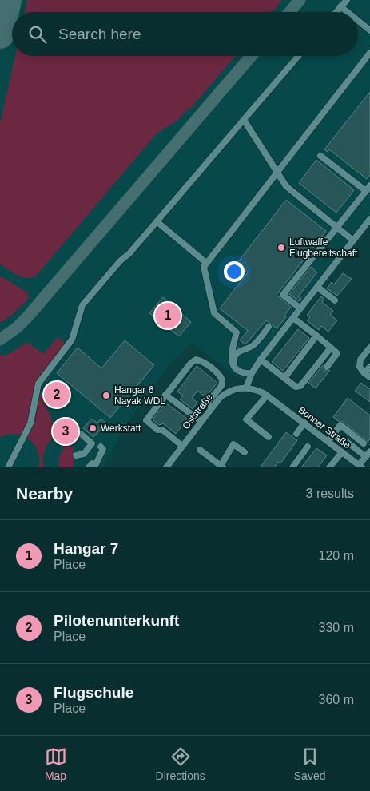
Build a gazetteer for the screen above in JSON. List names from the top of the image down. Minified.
{"streets":{"lane":["Oststraße","Bonner Straße"]},"places":["Luftwaffe Flugbereitschaft","Hangar 6 Nayak WDL","Werkstatt"],"page":{"search":"Search here","pins":["1","2","3"],"heading":["Nearby","3 results"],"list":[{"mark":"1","name":"Hangar 7","note":"Place","value":"120 m"},{"mark":"2","name":"Pilotenunterkunft","note":"Place","value":"330 m"},{"mark":"3","name":"Flugschule","note":"Place","value":"360 m"}],"nav":["Map","Directions","Saved"]}}
